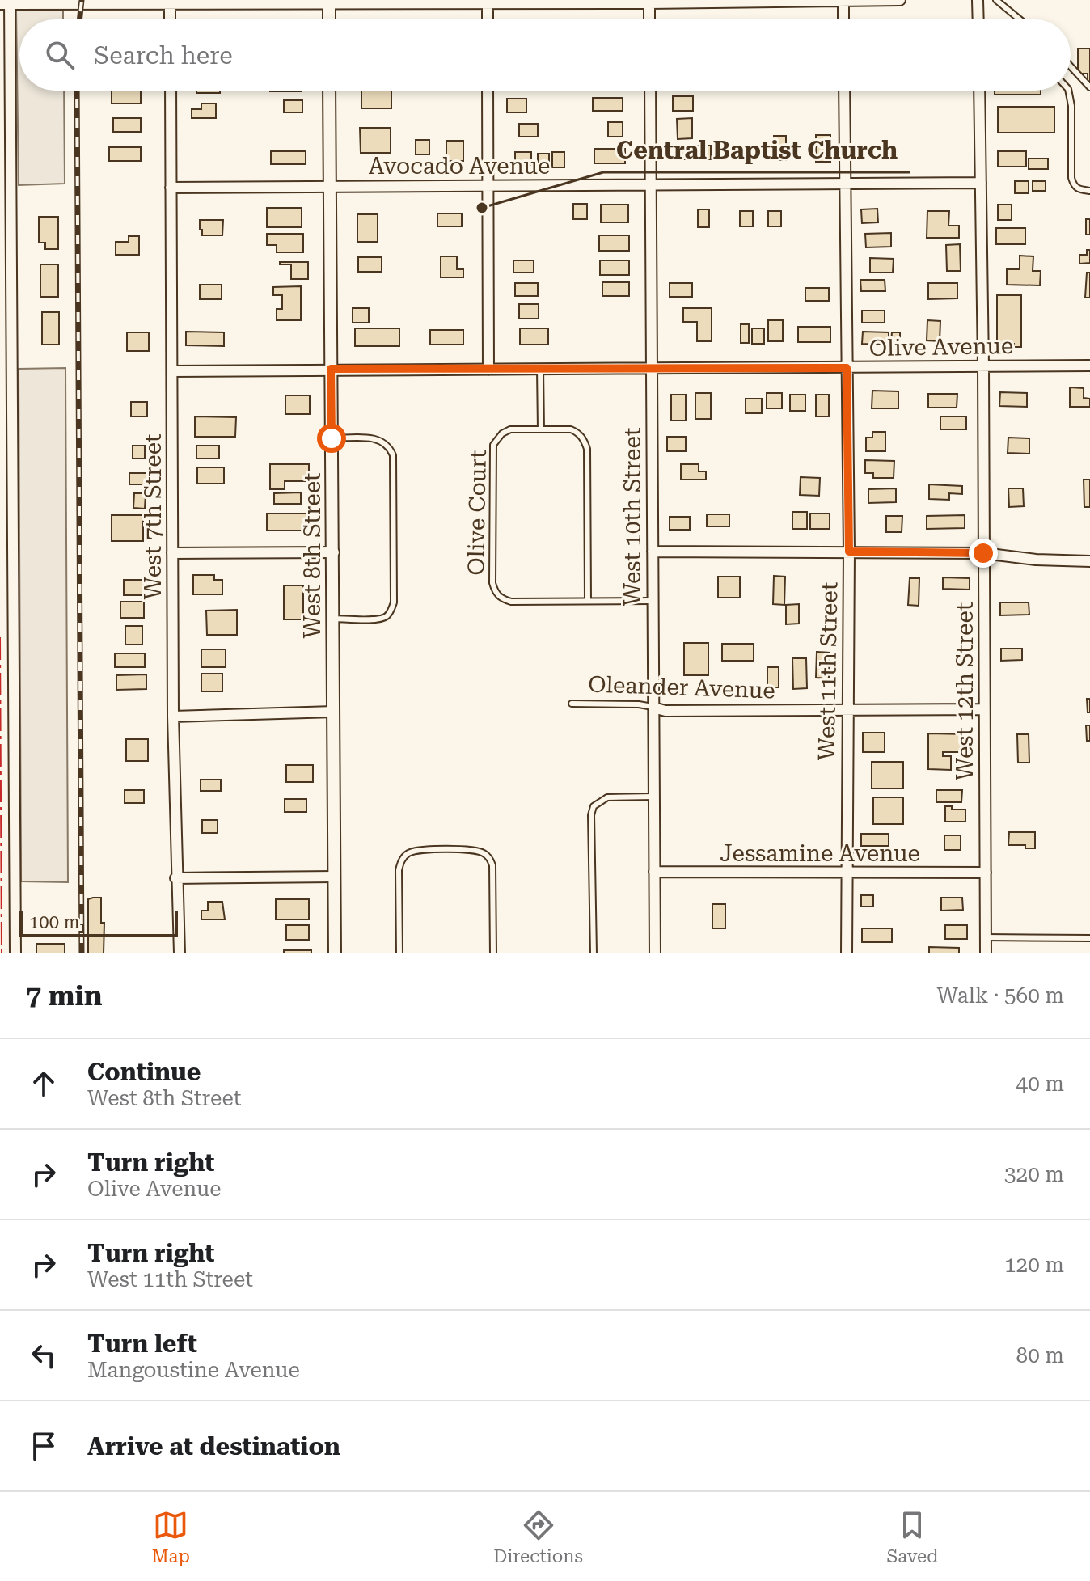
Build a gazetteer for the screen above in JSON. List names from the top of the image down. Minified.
{"streets":{"street":["Avocado Avenue","Olive Avenue","West 7th Street","West 10th Street","West 8th Street","West 11th Street","Oleander Avenue","West 12th Street","Jessamine Avenue"],"lane":["Olive Court"]},"crossings":[["Avocado Avenue","West 7th Street"],["Avocado Avenue","West 10th Street"],["Avocado Avenue","West 8th Street"],["Avocado Avenue","West 11th Street"],["Avocado Avenue","West 12th Street"],["Olive Avenue","West 7th Street"],["Olive Avenue","West 10th Street"],["Olive Avenue","West 8th Street"],["Olive Avenue","West 11th Street"],["Olive Avenue","West 12th Street"],["Olive Court","West 10th Street"],["West 10th Street","Oleander Avenue"],["West 10th Street","Jessamine Avenue"],["West 11th Street","Oleander Avenue"],["West 11th Street","Jessamine Avenue"],["Oleander Avenue","West 12th Street"],["West 12th Street","Jessamine Avenue"]],"places":["Central Baptist Church"],"scale_bar":"100 m","page":{"search":"Search here","scale":"100 m","heading":["7 min","Walk · 560 m"],"list":[["Continue","West 8th Street","40 m"],["Turn right","Olive Avenue","320 m"],["Turn right","West 11th Street","120 m"],["Turn left","Mangoustine Avenue","80 m"],"Arrive at destination"],"nav":["Map","Directions","Saved"]}}
